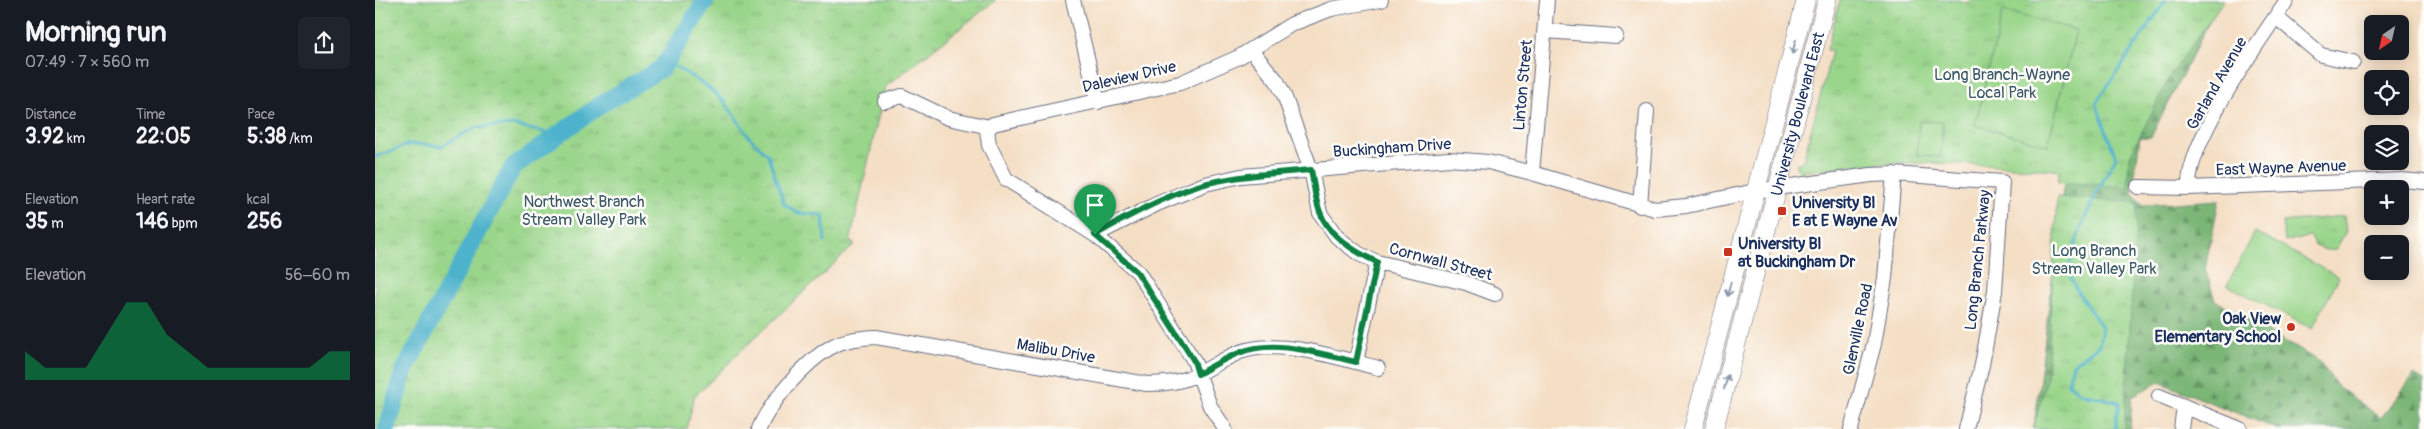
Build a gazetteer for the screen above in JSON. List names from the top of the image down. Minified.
{"streets":{"main road":["University Boulevard East"],"street":["Daleview Drive","Garland Avenue","Linton Street","Buckingham Drive","East Wayne Avenue","Long Branch Parkway","Cornwall Street","Glenville Road","Malibu Drive"]},"crossings":[["Daleview Drive","Cornwall Street"],["Garland Avenue","East Wayne Avenue"],["Linton Street","Buckingham Drive"],["University Boulevard East","Buckingham Drive"],["Buckingham Drive","Cornwall Street"],["Long Branch Parkway","Glenville Road"]],"parks":["Long Branch-Wayne Local Park","Northwest Branch Stream Valley Park","Long Branch Stream Valley Park"],"places":{"transit":["University Bl E at E Wayne Av","University Bl at Buckingham Dr"],"other":["Oak View Elementary School"]},"north":"bottom left","page":{"heading":["Morning run","07:49 · 7 × 560 m"],"map_buttons":["+","−"],"stats":[["Distance","3.92 km"],["Time","22:05"],["Pace","5:38 /km"],["Elevation","35 m"],["Heart rate","146 bpm"],["kcal","256"]],"chart":["Elevation","56–60 m"]}}
